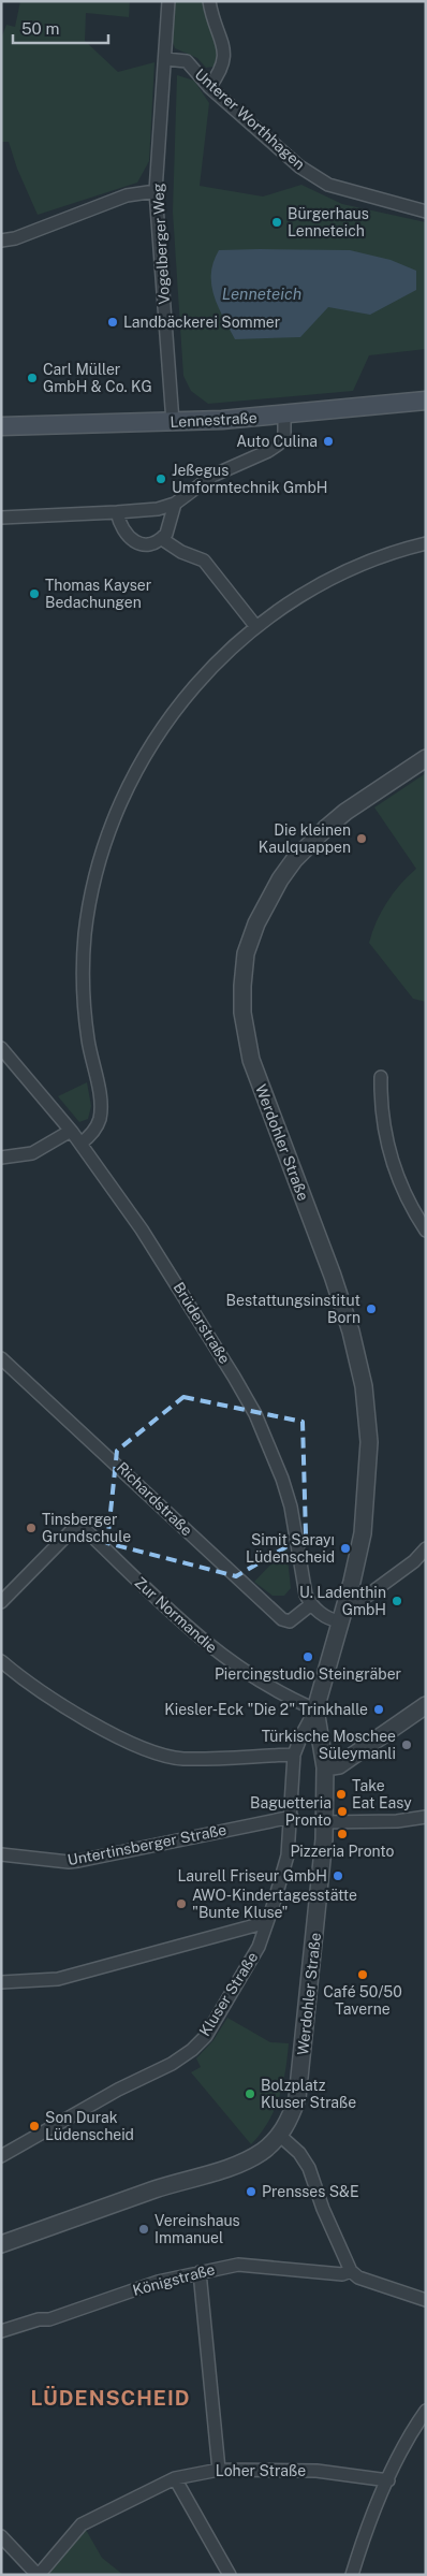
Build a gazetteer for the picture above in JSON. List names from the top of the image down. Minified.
{"streets":{"main road":["Lennestraße"],"street":["Unterer Worthhagen","Vogelberger Weg","Werdohler Straße","Brüderstraße","Richardstraße","Zur Normandie","Untertinsberger Straße","Kluser Straße","Königstraße","Loher Straße"]},"crossings":[["Unterer Worthhagen","Vogelberger Weg"],["Vogelberger Weg","Lennestraße"],["Werdohler Straße","Zur Normandie"],["Werdohler Straße","Kluser Straße"],["Brüderstraße","Richardstraße"],["Untertinsberger Straße","Kluser Straße"]],"districts":["LÜDENSCHEID"],"water":["Lenneteich"],"places":["Bürgerhaus Lenneteich","Landbäckerei Sommer","Carl Müller GmbH & Co. KG","Auto Culina","Jeßegus Umformtechnik GmbH","Thomas Kayser Bedachungen","Die kleinen Kaulquappen","Bestattungsinstitut Born","Tinsberger Grundschule","Simit Sarayı Lüdenscheid","U. Ladenthin GmbH","Piercingstudio Steingräber","Kiesler-Eck \"Die 2\" Trinkhalle","Türkische Moschee Süleymanli","Take Eat Easy","Baguetteria Pronto","Pizzeria Pronto","Laurell Friseur GmbH","AWO-Kindertagesstätte \"Bunte Kluse\"","Café 50/50 Taverne","Bolzplatz Kluser Straße","Son Durak Lüdenscheid","Prensses S&E","Vereinshaus Immanuel"],"scale_bar":"50 m"}
